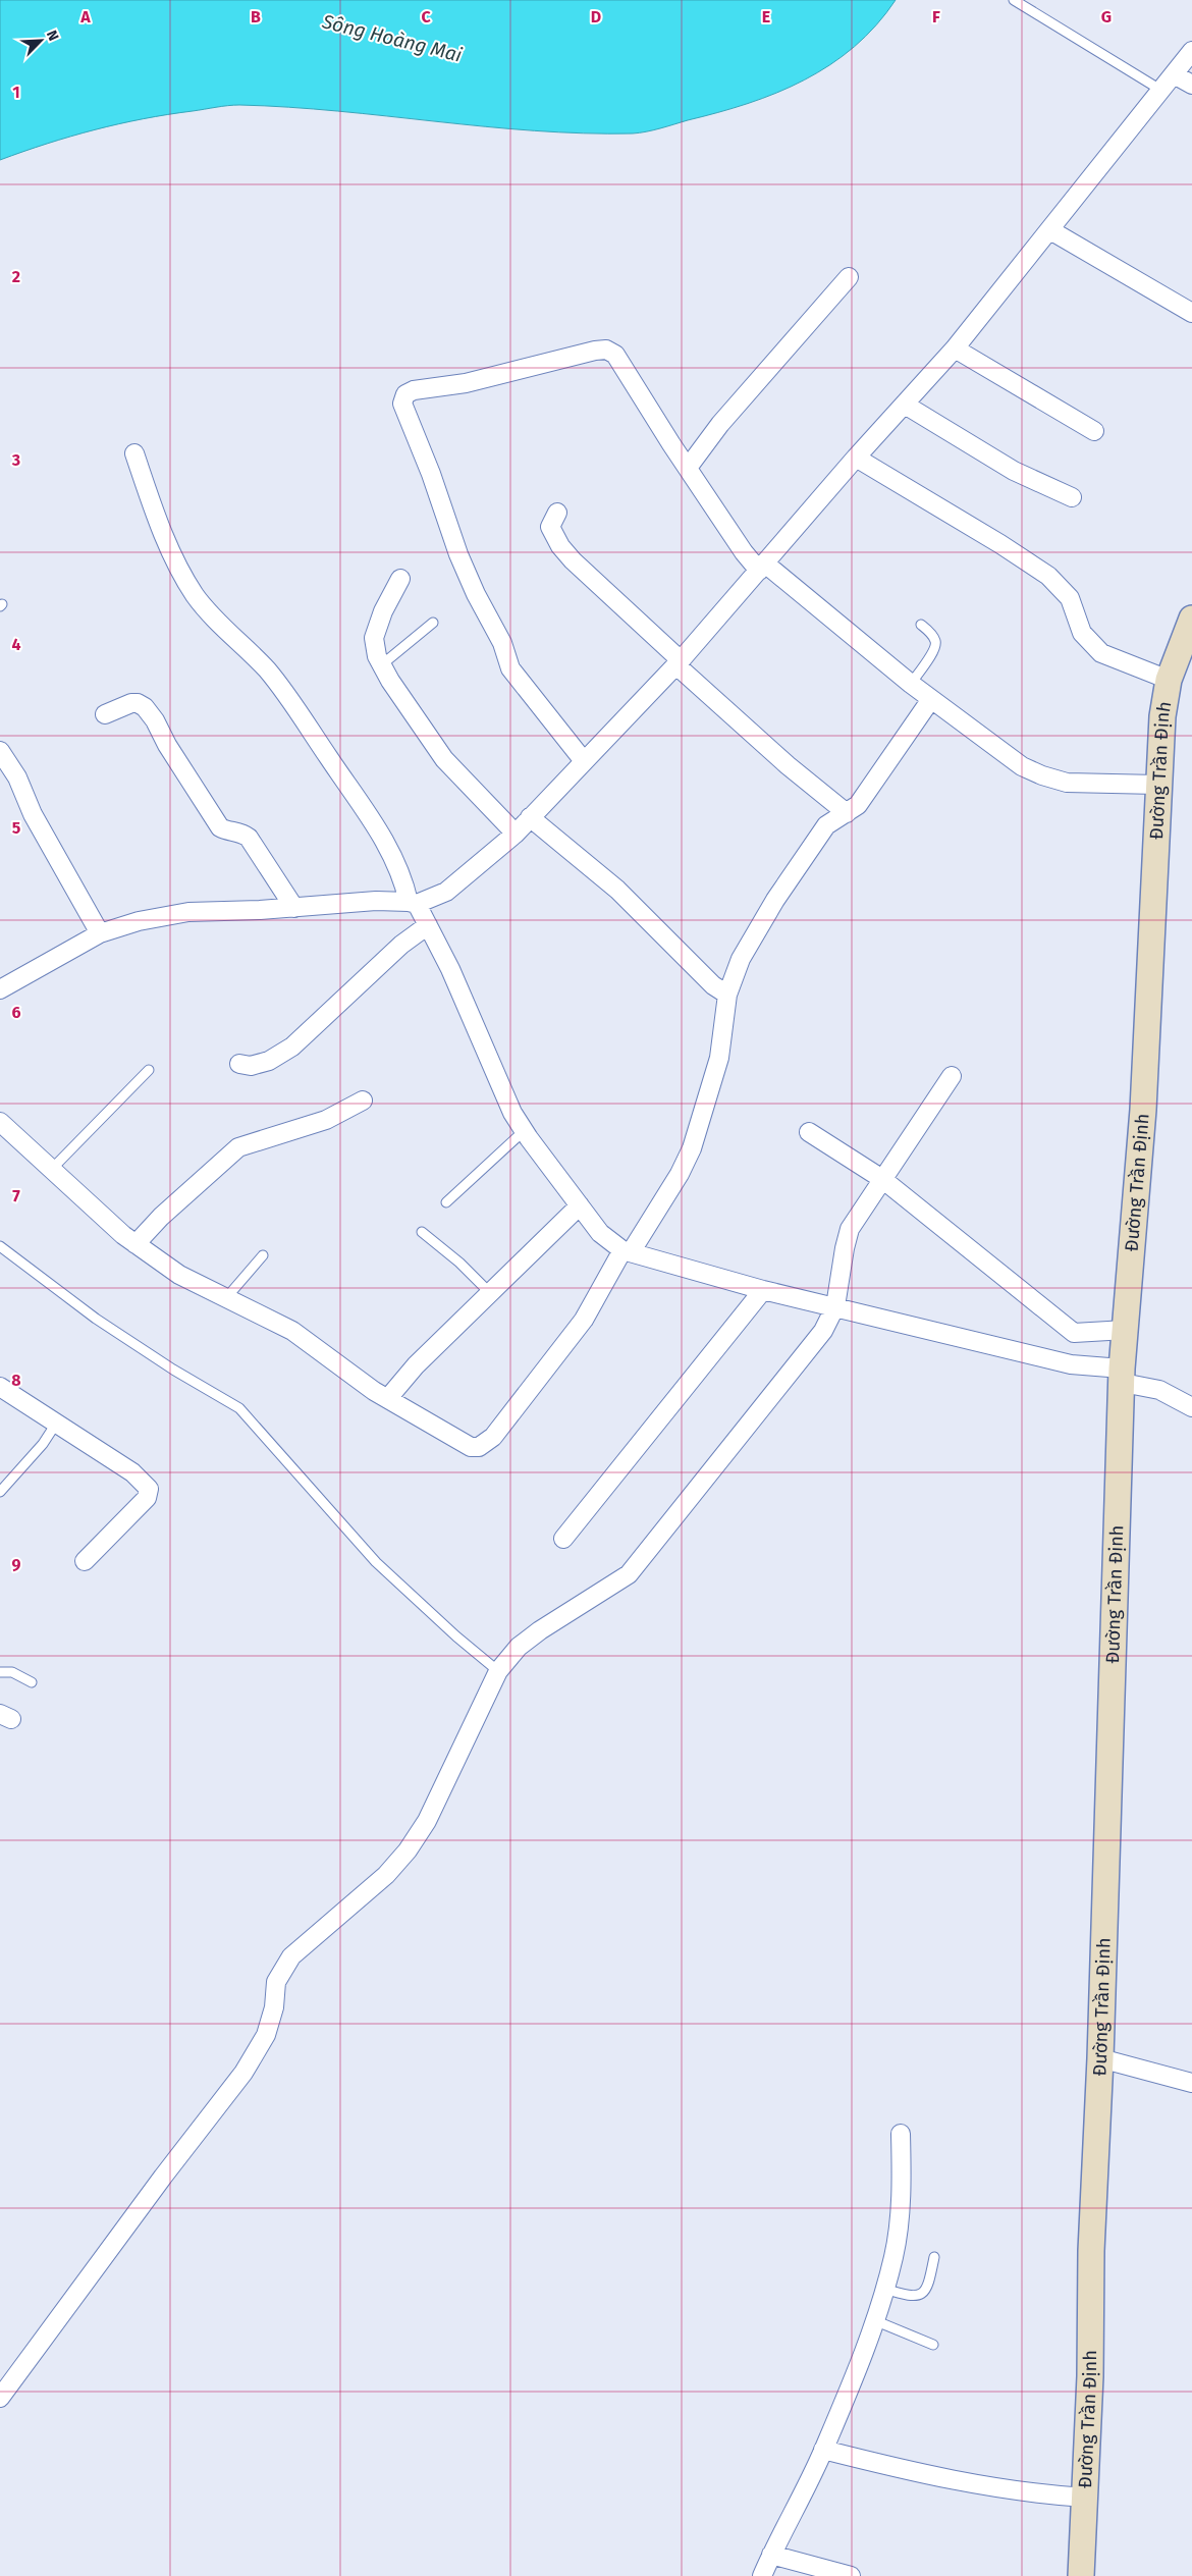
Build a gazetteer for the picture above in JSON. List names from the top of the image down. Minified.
{"streets":{"main road":["Đường Trần Định"]},"water":["Sông Hoàng Mai"],"north":"top right","grid":{"columns":["A","B","C","D","E","F","G"],"rows":["1","2","3","4","5","6","7","8","9"]}}
